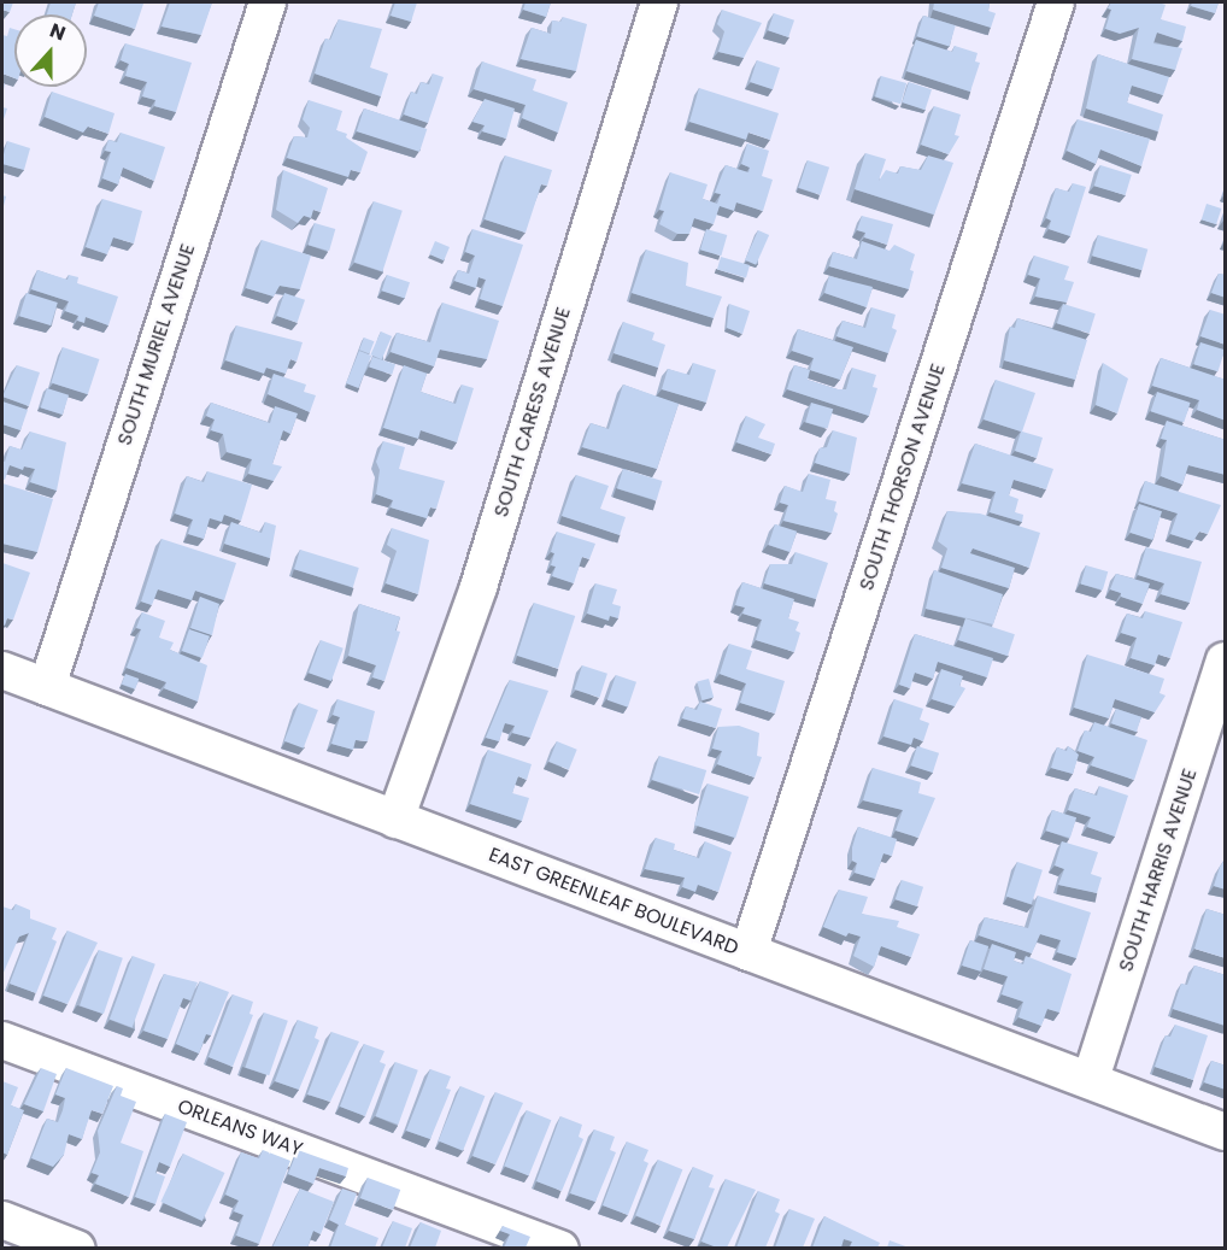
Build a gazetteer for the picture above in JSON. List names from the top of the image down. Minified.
{"streets":{"street":["SOUTH MURIEL AVENUE","SOUTH CARESS AVENUE","SOUTH THORSON AVENUE","SOUTH HARRIS AVENUE","EAST GREENLEAF BOULEVARD","ORLEANS WAY"]},"crossings":[["SOUTH MURIEL AVENUE","EAST GREENLEAF BOULEVARD"],["SOUTH CARESS AVENUE","EAST GREENLEAF BOULEVARD"],["SOUTH THORSON AVENUE","EAST GREENLEAF BOULEVARD"],["SOUTH HARRIS AVENUE","EAST GREENLEAF BOULEVARD"]],"north":"top"}
